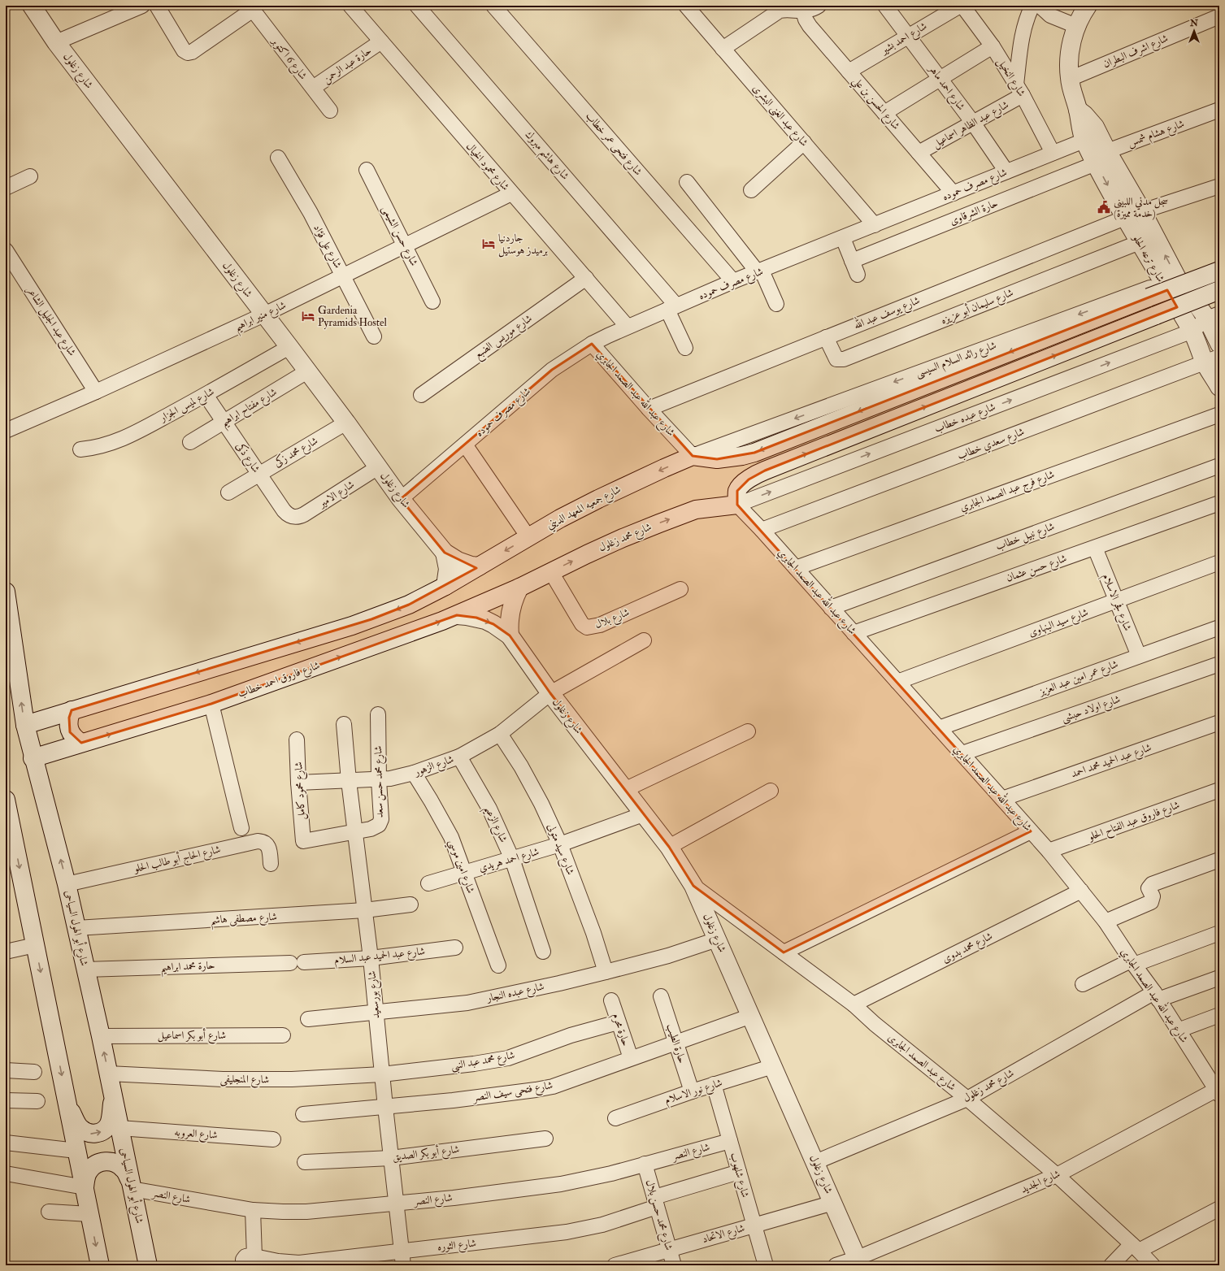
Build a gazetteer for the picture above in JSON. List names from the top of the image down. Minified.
{"streets":{"main road":["شارع زغلول","شارع ترعه الحلو","شارع جمعيه المعهد الديني","شارع محمد زغلول","شارع فاروق احمد خطاب","شارع أبو الهول السياحى"],"street":["شارع احمد بشير","شارع اشرف البطران","شارع 6 اكتوبر","حارة عبد الرحمن","شارع النخيل","شارع احمد ماهر","شارع الحسن بن علي","شارع عبد الغنى البشرى","شارع عبد الظاهر اسماعيل","شارع هشام شمس","شارع فتحى عمر خطاب","شارع هاشم مبروك","شارع محمود الخيال","شارع مصرف حموده","حارة الشرقاوى","شارع حسن الشيمى","شارع على فؤاد","شارع سليمان أبو عزيزه","شارع يوسف عبد الله","شارع منير ابراهيم","شارع عبد الجليل الشاعر","شارع موريس الضبع","شارع رائد السلام السيسى","شارع عبد الله عبد الصمد الجابري","شارع لميس الجزار","شارع مفتاح ابراهيم","شارع عبده خطاب","شارع سعدي خطاب","شارع محمد زكى","شارع ذكى","شارع فرج عبد الصمد الجابري","شارع الامير","شارع نبيل خطاب","شارع حسن عثمان","شارع فجر الاسلام","شارع بلال","شارع سيد البنهاوى","شارع عمر امين عبد العزيز","شارع اولاد حبشى","شارع عبد الحميد محمد احمد","شارع الزهور","شارع محمد حسن سعد","شارع محمود كامل","شارع فاروق عبد الفتاح الحلو","شارع الزعيم","شارع سيد متولى","شارع الحاج أبو طالب الحلو","شارع احمد هريدي","شارع امين موسي","شارع مصطفى هاشم","شارع محمد بدوى","شارع عبد الحميد عبد السلام","حارة محمد ابراهيم","شارع عبده النجار","شارع بورسعيد","حارة محرم","شارع أبو بكر اسماعيل","حارة الطيب","شارع محمد عبد النبى","شارع عبد الصمد الجابرى","شارع المنجليفى","شارع فتحى سيف النصر","شارع نور الاسلام","شارع العروبه","شارع النصر","شارع أبو بكر الصديق","شارع شلهوب","شارع الجديد","شارع محمد حسن بلال","شارع الاتحاد","شارع الثوره"]},"crossings":[["شارع احمد بشير","شارع احمد ماهر"],["شارع احمد بشير","شارع الحسن بن علي"],["شارع اشرف البطران","شارع ترعه الحلو"],["شارع 6 اكتوبر","حارة عبد الرحمن"],["حارة عبد الرحمن","شارع محمود الخيال"],["شارع زغلول","شارع مصرف حموده"],["شارع زغلول","شارع منير ابراهيم"],["شارع زغلول","شارع لميس الجزار"],["شارع زغلول","شارع مفتاح ابراهيم"],["شارع زغلول","شارع محمد زكى"],["شارع زغلول","شارع الامير"],["شارع زغلول","شارع جمعيه المعهد الديني"],["شارع زغلول","شارع محمد زغلول"],["شارع زغلول","شارع فاروق احمد خطاب"],["شارع زغلول","شارع الزهور"],["شارع زغلول","شارع احمد هريدي"],["شارع زغلول","شارع عبده النجار"],["شارع زغلول","شارع عبد الصمد الجابرى"],["شارع زغلول","شارع فتحى سيف النصر"],["شارع زغلول","شارع نور الاسلام"],["شارع زغلول","شارع الجديد"],["شارع زغلول","شارع الاتحاد"],["شارع النخيل","شارع عبد الظاهر اسماعيل"],["شارع النخيل","شارع مصرف حموده"],["شارع احمد ماهر","شارع عبد الظاهر اسماعيل"],["شارع احمد ماهر","شارع مصرف حموده"],["شارع الحسن بن علي","شارع عبد الظاهر اسماعيل"],["شارع الحسن بن علي","شارع مصرف حموده"],["شارع عبد الغنى البشرى","شارع مصرف حموده"],["شارع هشام شمس","حارة الشرقاوى"],["شارع هشام شمس","شارع ترعه الحلو"],["شارع فتحى عمر خطاب","شارع مصرف حموده"],["شارع هاشم مبروك","شارع مصرف حموده"],["شارع محمود الخيال","شارع مصرف حموده"],["شارع محمود الخيال","شارع منير ابراهيم"],["شارع محمود الخيال","شارع موريس الضبع"],["شارع مصرف حموده","شارع ترعه الحلو"],["شارع مصرف حموده","شارع عبد الله عبد الصمد الجابري"],["حارة الشرقاوى","شارع ترعه الحلو"],["شارع حسن الشيمى","شارع منير ابراهيم"],["شارع على فؤاد","شارع منير ابراهيم"],["شارع ترعه الحلو","شارع سليمان أبو عزيزه"],["شارع ترعه الحلو","شارع يوسف عبد الله"],["شارع ترعه الحلو","شارع رائد السلام السيسى"],["شارع ترعه الحلو","شارع عبده خطاب"],["شارع ترعه الحلو","شارع سعدي خطاب"],["شارع سليمان أبو عزيزه","شارع يوسف عبد الله"],["شارع يوسف عبد الله","شارع عبد الله عبد الصمد الجابري"],["شارع منير ابراهيم","شارع عبد الجليل الشاعر"],["شارع رائد السلام السيسى","شارع عبد الله عبد الصمد الجابري"],["شارع رائد السلام السيسى","شارع جمعيه المعهد الديني"],["شارع عبد الله عبد الصمد الجابري","شارع عبده خطاب"],["شارع عبد الله عبد الصمد الجابري","شارع سعدي خطاب"],["شارع عبد الله عبد الصمد الجابري","شارع فرج عبد الصمد الجابري"],["شارع عبد الله عبد الصمد الجابري","شارع جمعيه المعهد الديني"],["شارع عبد الله عبد الصمد الجابري","شارع نبيل خطاب"],["شارع عبد الله عبد الصمد الجابري","شارع محمد زغلول"],["شارع عبد الله عبد الصمد الجابري","شارع حسن عثمان"],["شارع عبد الله عبد الصمد الجابري","شارع سيد البنهاوى"],["شارع عبد الله عبد الصمد الجابري","شارع عمر امين عبد العزيز"],["شارع عبد الله عبد الصمد الجابري","شارع اولاد حبشى"],["شارع عبد الله عبد الصمد الجابري","شارع عبد الحميد محمد احمد"],["شارع عبد الله عبد الصمد الجابري","شارع فاروق عبد الفتاح الحلو"],["شارع عبد الله عبد الصمد الجابري","شارع محمد بدوى"],["شارع عبد الله عبد الصمد الجابري","شارع الجديد"],["شارع لميس الجزار","شارع ذكى"],["شارع مفتاح ابراهيم","شارع ذكى"],["شارع عبده خطاب","شارع محمد زغلول"],["شارع محمد زكى","شارع ذكى"],["شارع ذكى","شارع الامير"],["شارع محمد زغلول","شارع بلال"],["شارع محمد زغلول","شارع فاروق احمد خطاب"],["شارع محمد زغلول","شارع عبد الصمد الجابرى"],["شارع حسن عثمان","شارع فجر الاسلام"],["شارع فجر الاسلام","شارع سيد البنهاوى"],["شارع فجر الاسلام","شارع عمر امين عبد العزيز"],["شارع فاروق احمد خطاب","شارع أبو الهول السياحى"],["شارع الزهور","شارع محمد حسن سعد"],["شارع الزهور","شارع محمود كامل"],["شارع الزهور","شارع الزعيم"],["شارع الزهور","شارع سيد متولى"],["شارع الزهور","شارع امين موسي"],["شارع الزهور","شارع بورسعيد"],["شارع محمد حسن سعد","شارع محمود كامل"],["شارع محمد حسن سعد","شارع بورسعيد"],["شارع محمود كامل","شارع بورسعيد"],["شارع الزعيم","شارع احمد هريدي"],["شارع سيد متولى","شارع احمد هريدي"],["شارع سيد متولى","شارع عبده النجار"],["شارع الحاج أبو طالب الحلو","شارع أبو الهول السياحى"],["شارع احمد هريدي","شارع امين موسي"],["شارع مصطفى هاشم","شارع أبو الهول السياحى"],["شارع مصطفى هاشم","شارع بورسعيد"],["شارع أبو الهول السياحى","حارة محمد ابراهيم"],["شارع أبو الهول السياحى","شارع أبو بكر اسماعيل"],["شارع أبو الهول السياحى","شارع المنجليفى"],["شارع أبو الهول السياحى","شارع العروبه"],["شارع أبو الهول السياحى","شارع النصر"],["شارع محمد بدوى","شارع عبد الصمد الجابرى"],["شارع عبد الحميد عبد السلام","حارة محمد ابراهيم"],["شارع عبد الحميد عبد السلام","شارع بورسعيد"],["شارع عبده النجار","شارع بورسعيد"],["شارع بورسعيد","شارع محمد عبد النبى"],["شارع بورسعيد","شارع المنجليفى"],["شارع بورسعيد","شارع فتحى سيف النصر"],["شارع بورسعيد","شارع النصر"],["شارع بورسعيد","شارع أبو بكر الصديق"],["شارع بورسعيد","شارع الثوره"],["حارة محرم","شارع محمد عبد النبى"],["حارة محرم","شارع فتحى سيف النصر"],["حارة الطيب","شارع فتحى سيف النصر"],["حارة الطيب","شارع نور الاسلام"],["شارع محمد عبد النبى","شارع المنجليفى"],["شارع عبد الصمد الجابرى","شارع الجديد"],["شارع نور الاسلام","شارع شلهوب"],["شارع النصر","شارع شلهوب"],["شارع النصر","شارع محمد حسن بلال"],["شارع شلهوب","شارع الاتحاد"],["شارع شلهوب","شارع الثوره"],["شارع محمد حسن بلال","شارع الاتحاد"],["شارع محمد حسن بلال","شارع الثوره"]],"one_way":["شارع رائد السلام السيسى","شارع عبده خطاب","شارع جمعيه المعهد الديني"],"places":{"public building":["سجل مدني اللبيني (خدمة مميزة)"],"hotel":["جاردنيا برميدز هوستيل","Gardenia Pyramids Hostel"]},"north":"top"}
